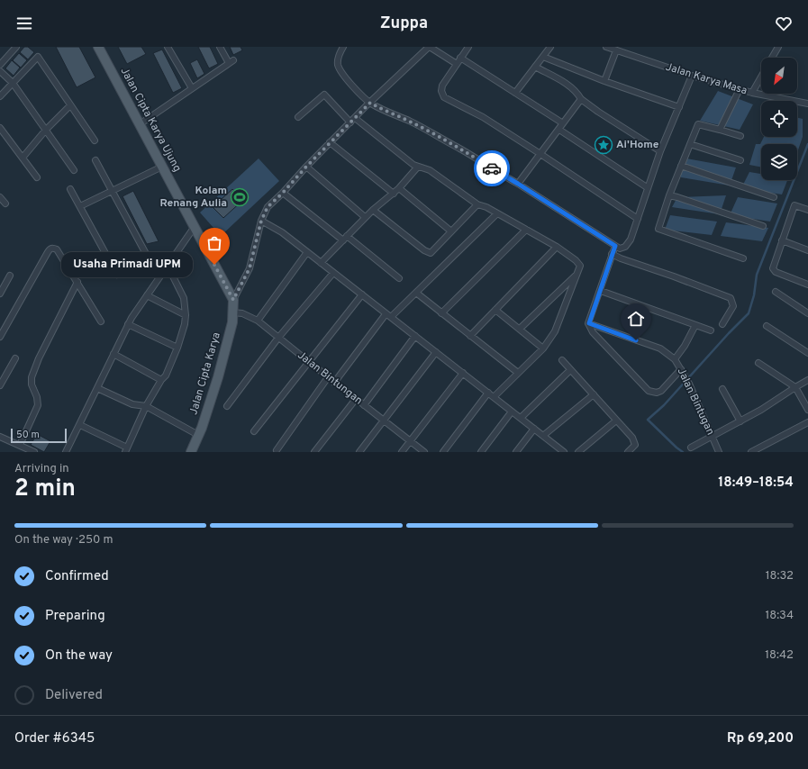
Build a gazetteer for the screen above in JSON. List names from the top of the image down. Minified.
{"streets":{"main road":["Jalan Cipta Karya Ujung","Jalan Cipta Karya"],"street":["Jalan Karya Masa","Jalan Bintungan","Jalan Bintugan"]},"crossings":[["Jalan Cipta Karya Ujung","Jalan Cipta Karya"],["Jalan Cipta Karya","Jalan Bintungan"]],"places":{"place":["Ai'Home"],"sports":["Kolam Renang Aulia"],"other":["Usaha Primadi UPM"]},"scale_bar":"50 m","north":"bottom left","page":{"header":"Zuppa","bubble":"Usaha Primadi UPM","scale":"50 m","heading":["2 min","Arriving in","18:49–18:54"],"panel":["Order #6345","Rp 69,200"],"bar":"On the way · 250 m","list":[["Confirmed","18:32"],["Preparing","18:34"],["On the way","18:42"],"Delivered"]}}
